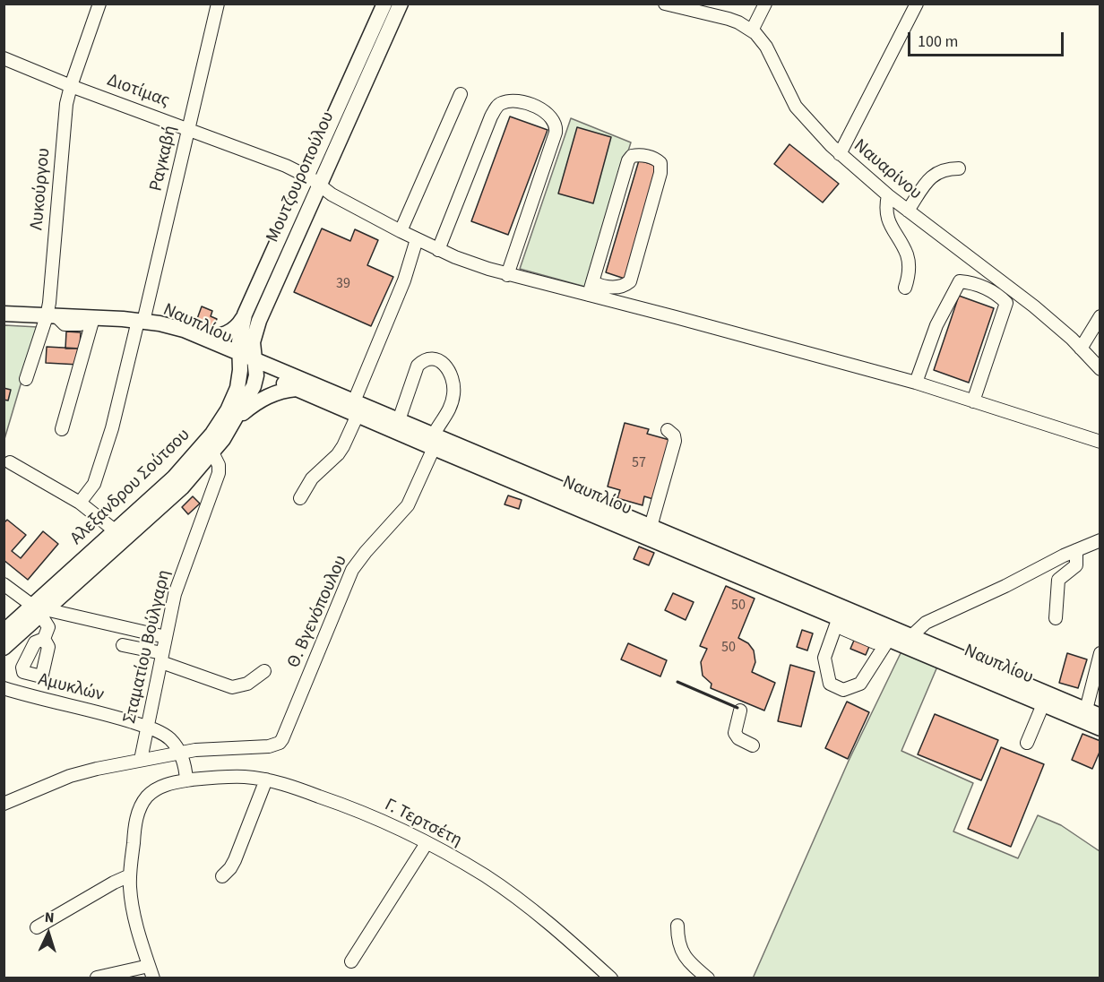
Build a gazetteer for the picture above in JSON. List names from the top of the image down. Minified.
{"streets":{"main road":["Μουτζουροπούλου","Ναυπλίου","Αλεξανδρου Σούτσου"],"street":["Διοτίμας","Ραγκαβή","Ναυαρίνου","Λυκούργου","Θ. Βγενόπουλου","Σταματίου Βούλγαρη","Αμυκλών","Γ. Τερτσέτη"]},"crossings":[["Διοτίμας","Ραγκαβή"],["Διοτίμας","Μουτζουροπούλου"],["Διοτίμας","Λυκούργου"],["Ραγκαβή","Ναυπλίου"],["Μουτζουροπούλου","Ναυπλίου"],["Μουτζουροπούλου","Αλεξανδρου Σούτσου"],["Ναυπλίου","Αλεξανδρου Σούτσου"],["Ναυπλίου","Θ. Βγενόπουλου"],["Αλεξανδρου Σούτσου","Σταματίου Βούλγαρη"],["Θ. Βγενόπουλου","Αμυκλών"],["Σταματίου Βούλγαρη","Αμυκλών"]],"house_numbers":["39","57","50","50"],"scale_bar":"100 m","north":"top"}
